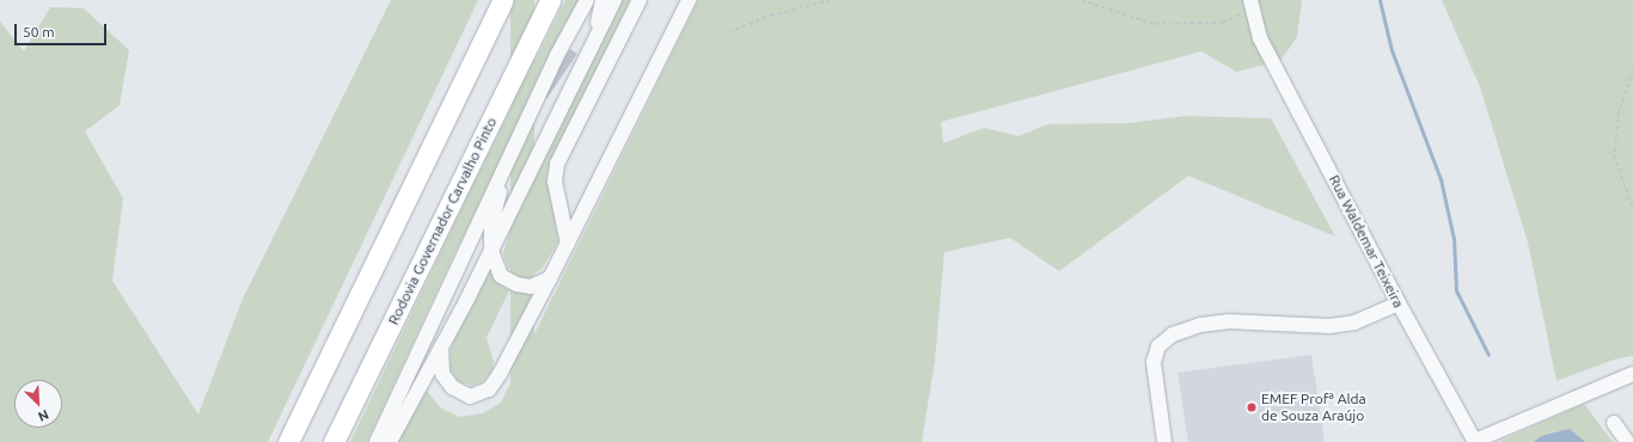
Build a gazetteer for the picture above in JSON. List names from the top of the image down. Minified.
{"streets":{"highway":["Rodovia Governador Carvalho Pinto"],"street":["Rua Waldemar Teixeira"]},"places":["EMEF Profª Alda de Souza Araújo"],"scale_bar":"50 m","north":"bottom right"}
